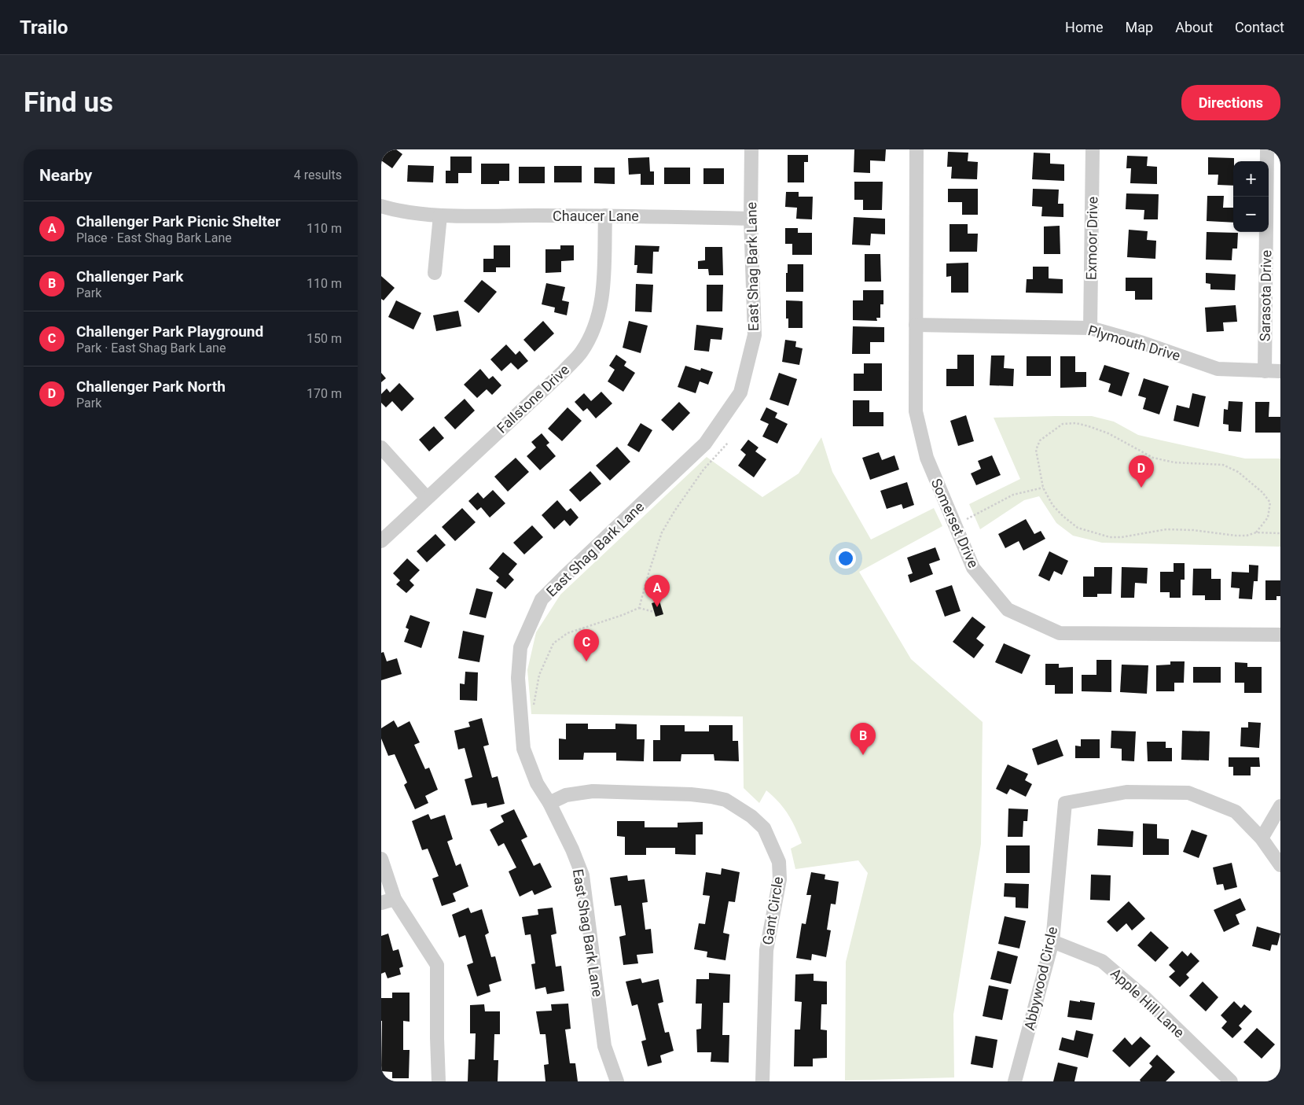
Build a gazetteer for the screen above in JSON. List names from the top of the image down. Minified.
{"streets":{"street":["Chaucer Lane","Exmoor Drive","East Shag Bark Lane","Sarasota Drive","Plymouth Drive","Fallstone Drive","Somerset Drive","Gant Circle","Abbywood Circle","Apple Hill Lane"]},"crossings":[["Chaucer Lane","East Shag Bark Lane"],["Chaucer Lane","Fallstone Drive"],["Exmoor Drive","Plymouth Drive"],["East Shag Bark Lane","Gant Circle"],["Sarasota Drive","Plymouth Drive"],["Plymouth Drive","Somerset Drive"],["Abbywood Circle","Apple Hill Lane"]],"page":{"header":"Trailo","nav":["Home","Map","About","Contact"],"buttons":"Directions","title":"Find us","heading":["Nearby","4 results"],"map_buttons":["+","−"],"list":[{"mark":"A","name":"Challenger Park Picnic Shelter","note":"Place · East Shag Bark Lane","value":"110 m"},{"mark":"B","name":"Challenger Park","note":"Park","value":"110 m"},{"mark":"C","name":"Challenger Park Playground","note":"Park · East Shag Bark Lane","value":"150 m"},{"mark":"D","name":"Challenger Park North","note":"Park","value":"170 m"}],"pins":["D","A","C","B"]}}
